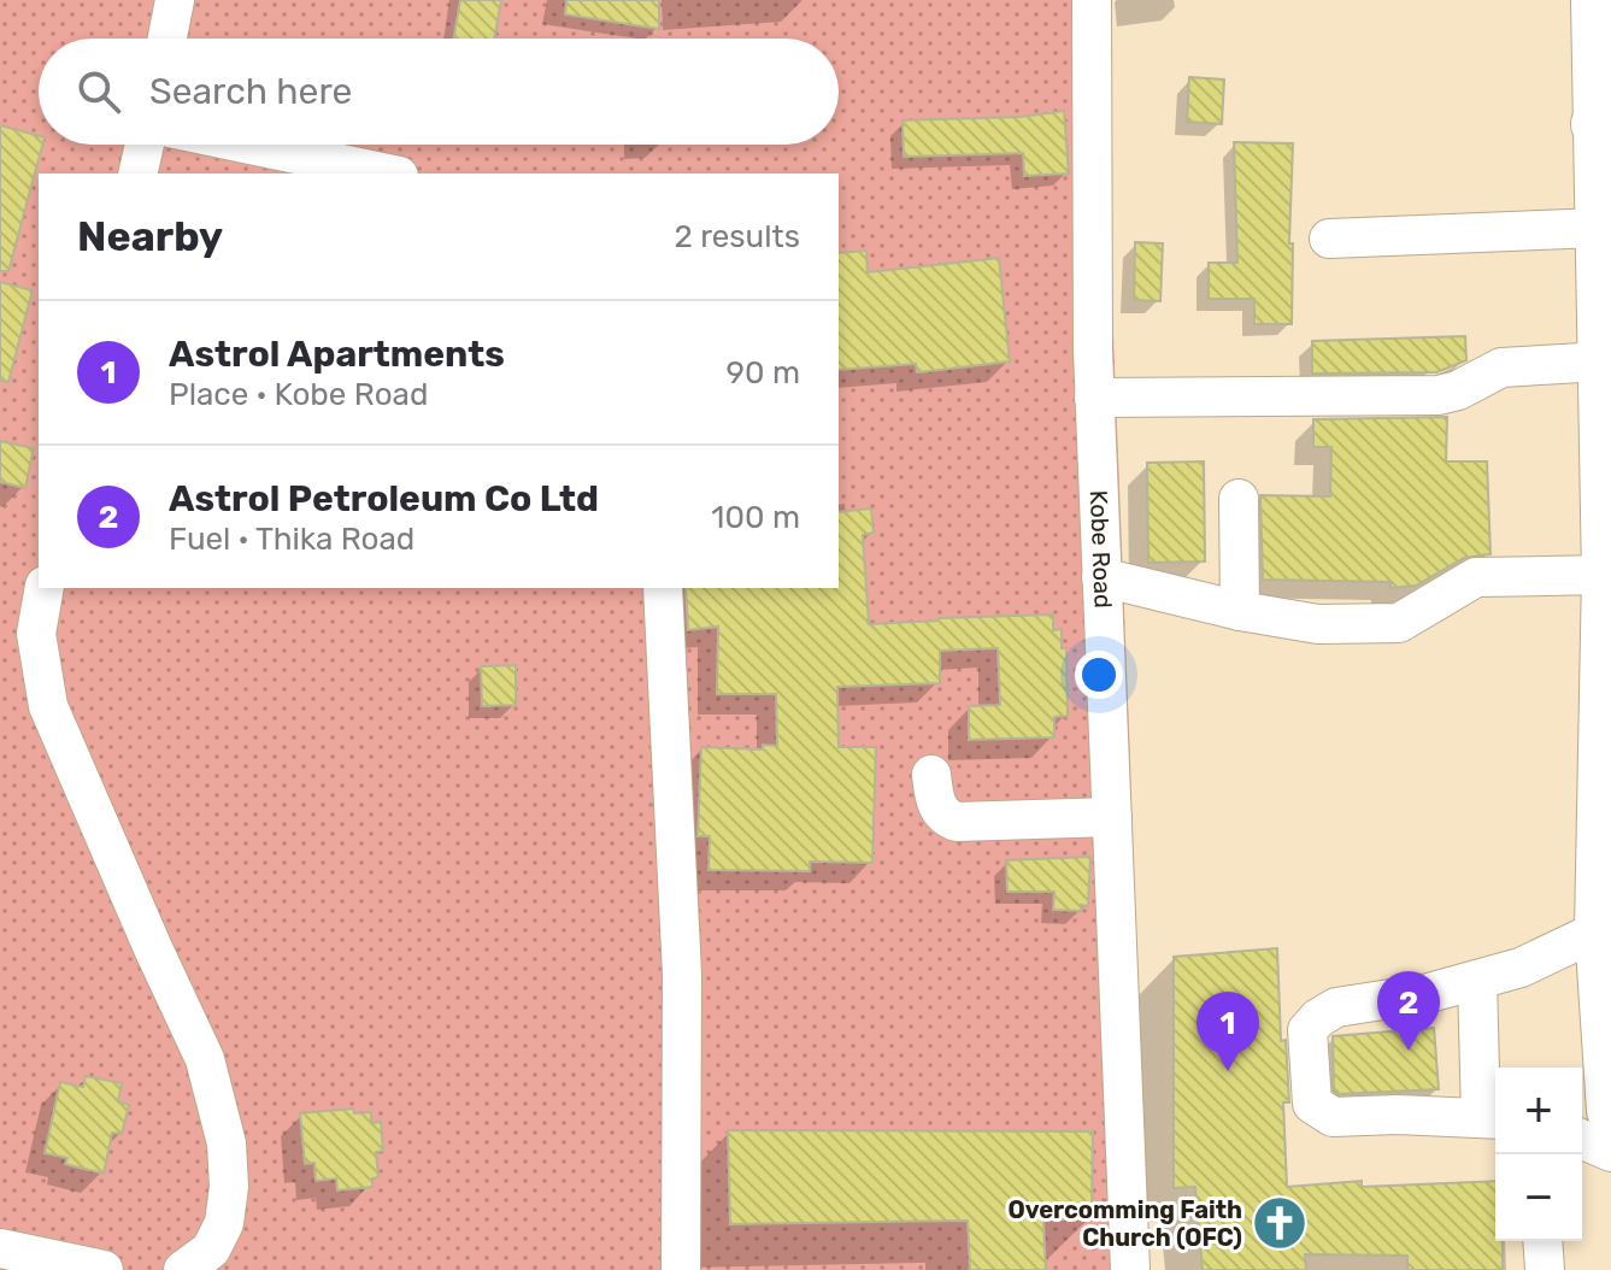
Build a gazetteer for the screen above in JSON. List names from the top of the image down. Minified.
{"streets":{"street":["Kobe Road"]},"places":{"church":["Overcomming Faith Church (OFC)"]},"page":{"search":"Search here","heading":["Nearby","2 results"],"list":[{"mark":"1","name":"Astrol Apartments","note":"Place · Kobe Road","value":"90 m"},{"mark":"2","name":"Astrol Petroleum Co Ltd","note":"Fuel · Thika Road","value":"100 m"}],"pins":["2","1"],"map_buttons":["+","−"]}}
